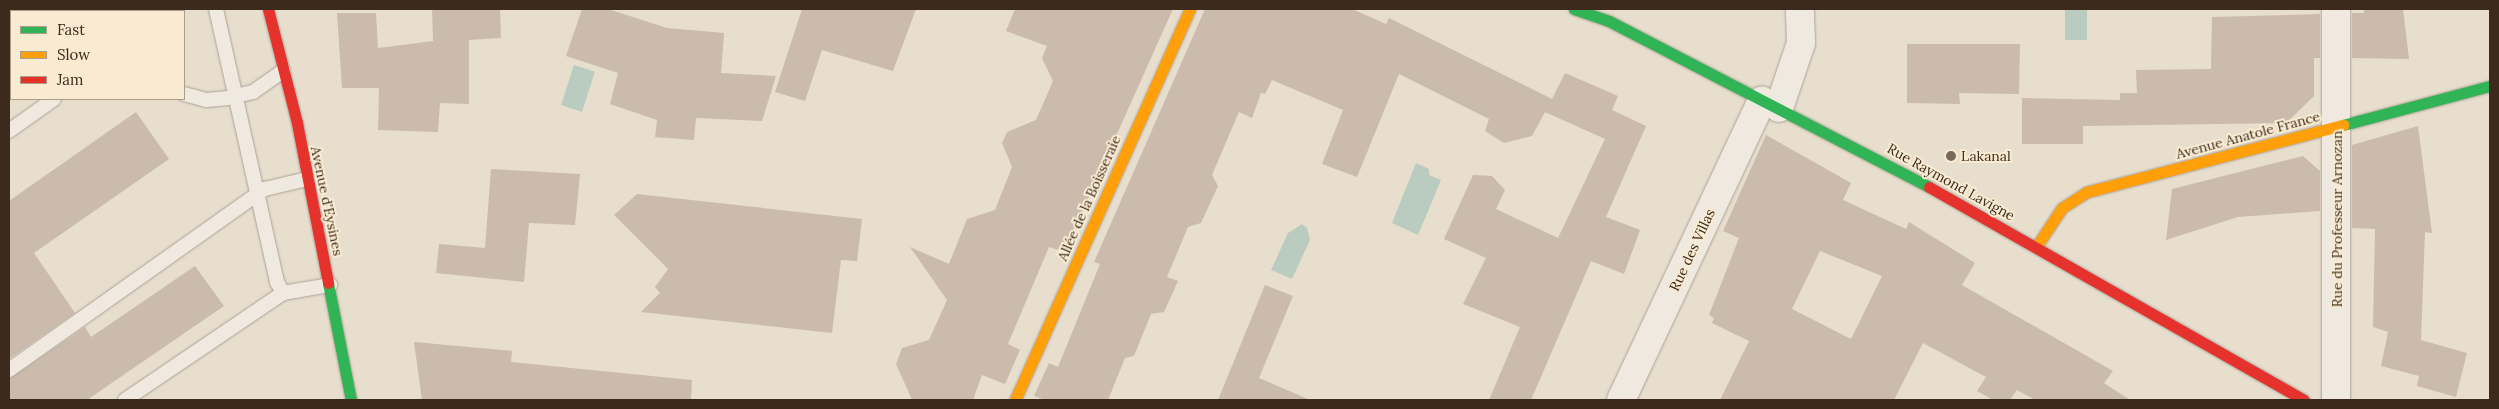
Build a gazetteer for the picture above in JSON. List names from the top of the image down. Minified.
{"streets":{"street":["Avenue Anatole France","Rue Raymond Lavigne","Allée de la Boisseraie","Avenue d'Eysines","Rue du Professeur Arnozan","Rue des Villas"]},"crossings":[["Avenue Anatole France","Rue Raymond Lavigne"],["Avenue Anatole France","Rue du Professeur Arnozan"],["Rue Raymond Lavigne","Rue des Villas"]],"places":["Lakanal"],"legend":["Fast","Slow","Jam"]}
